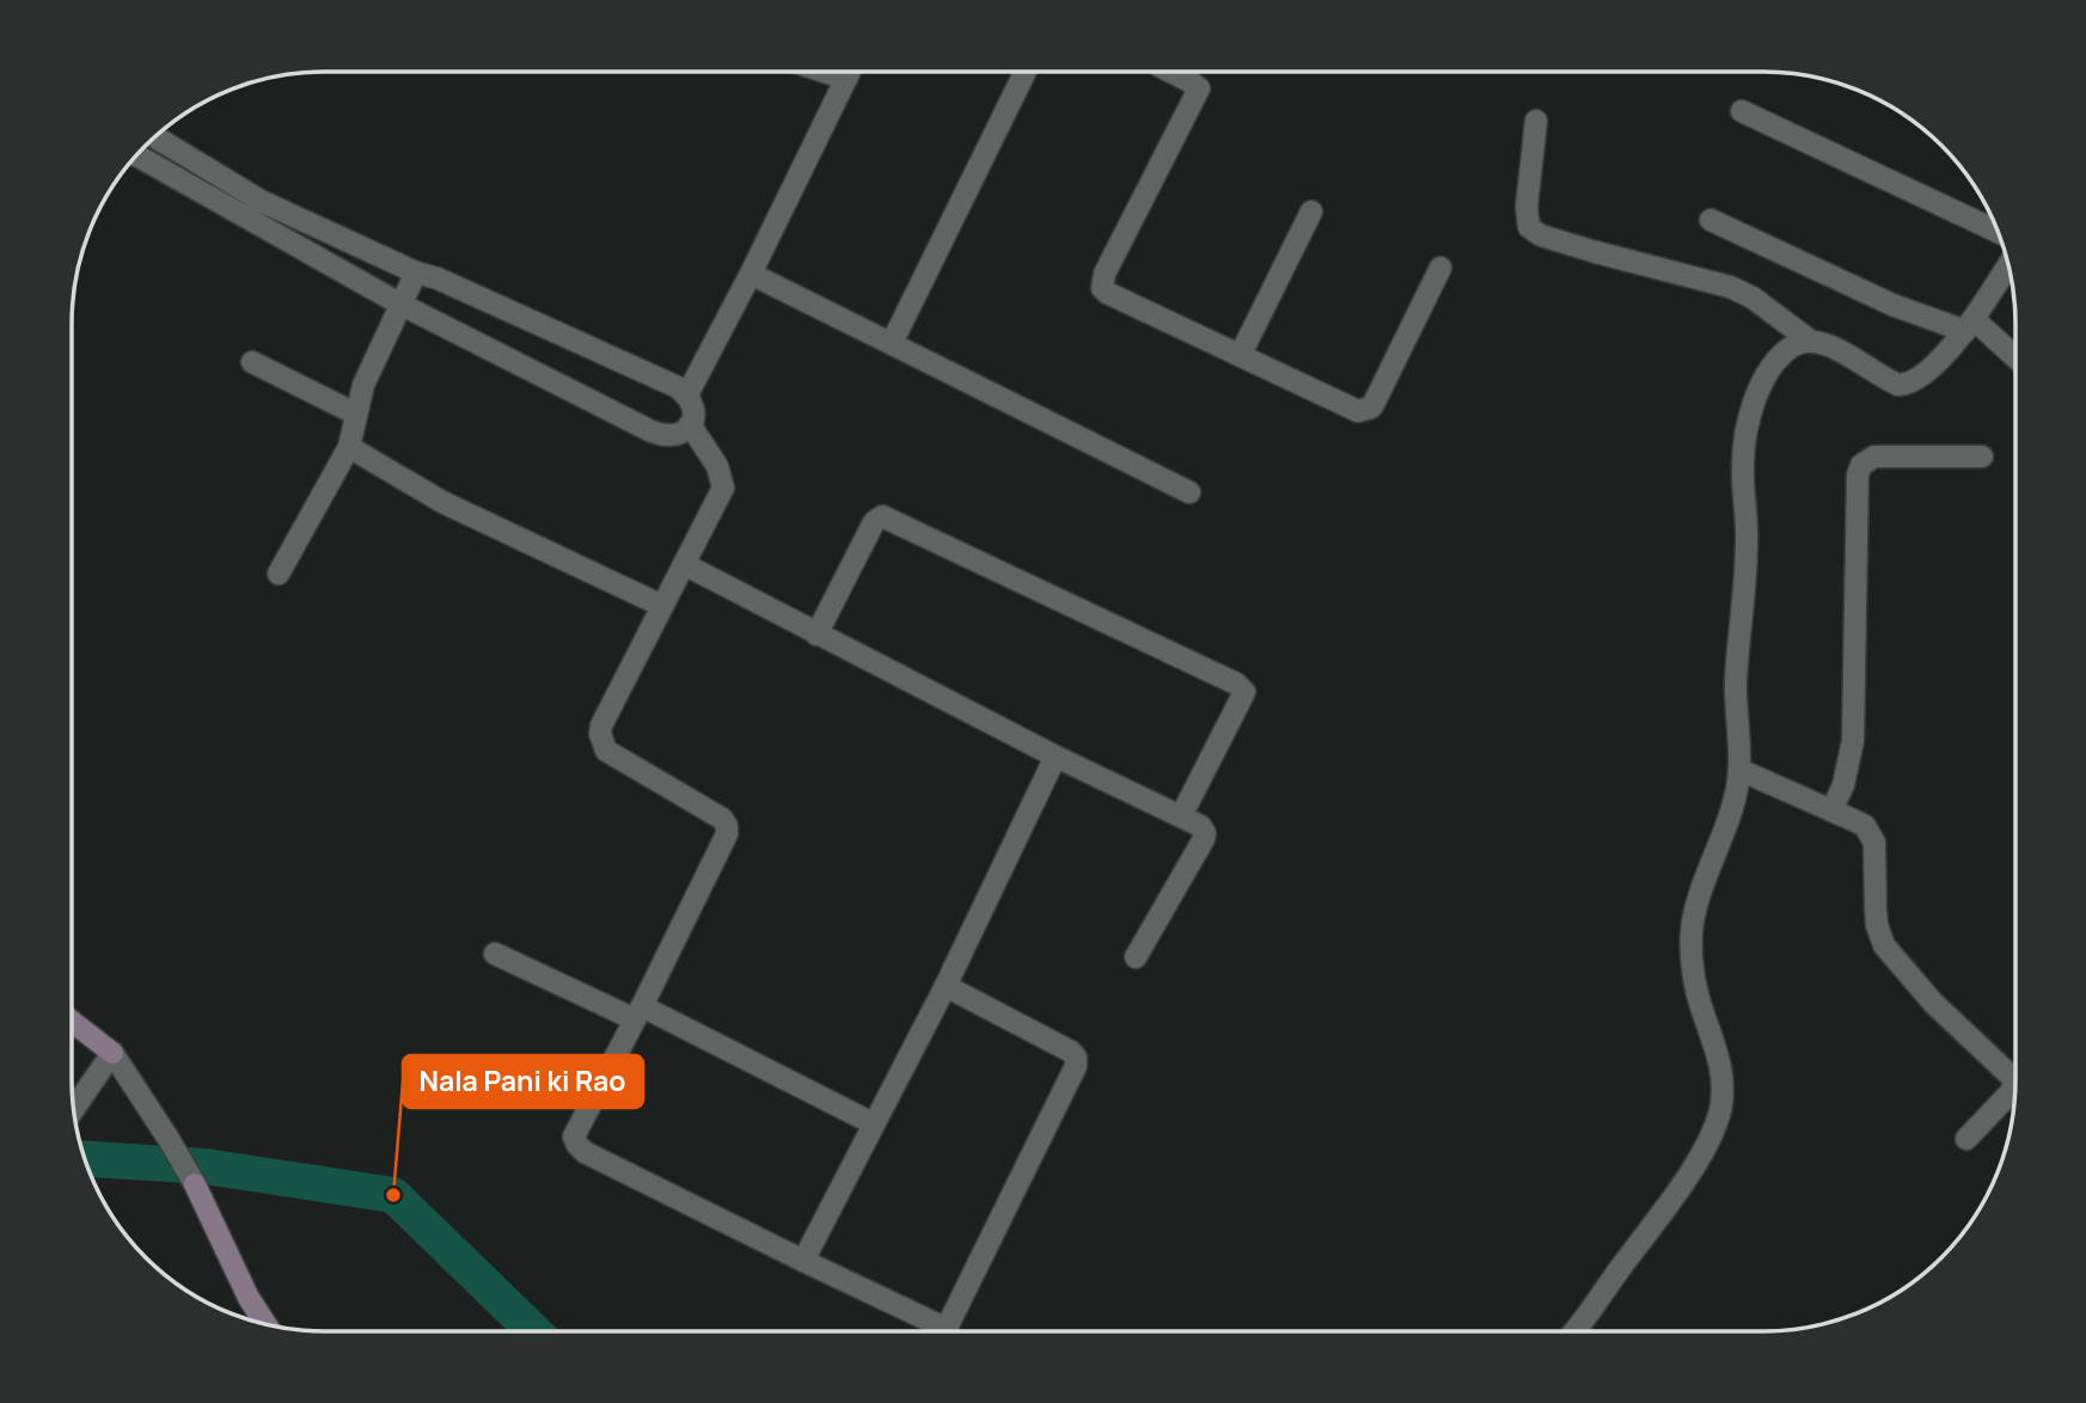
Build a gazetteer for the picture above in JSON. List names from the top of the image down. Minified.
{"places":["Nala Pani ki Rao"]}
